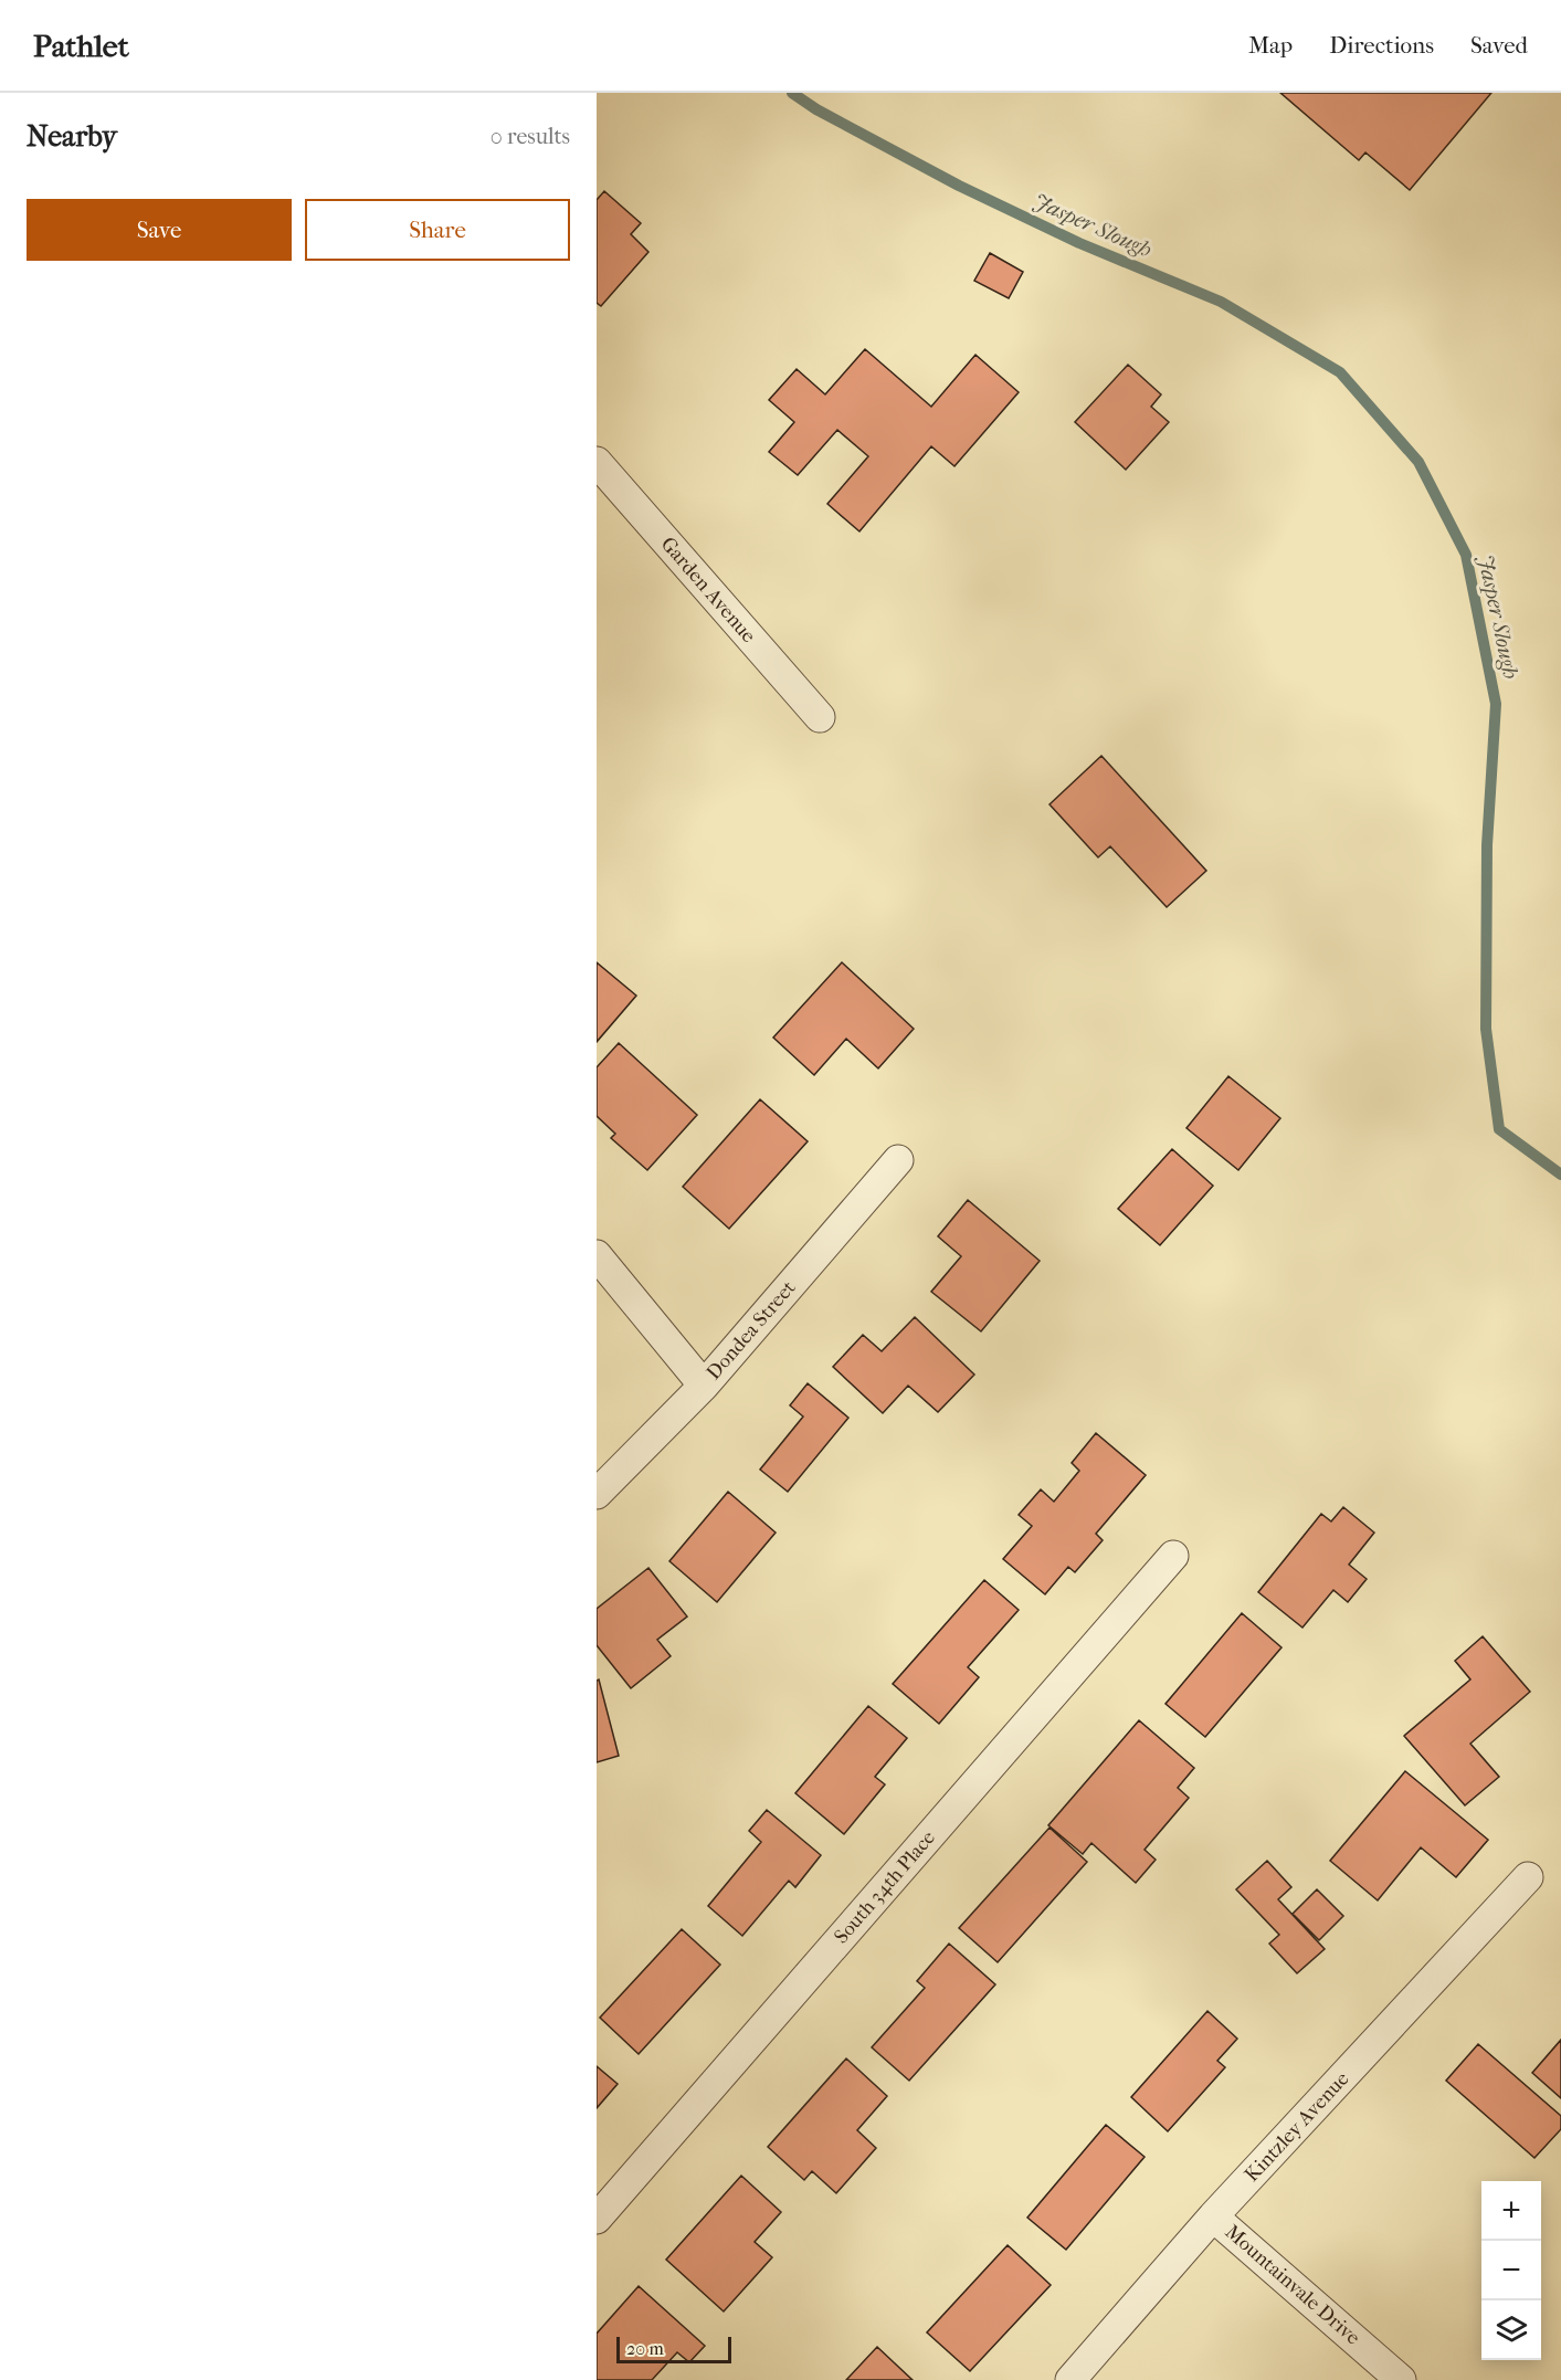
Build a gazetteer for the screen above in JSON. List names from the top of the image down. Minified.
{"streets":{"street":["Garden Avenue","Dondea Street","South 34th Place","Kintzley Avenue","Mountainvale Drive"]},"crossings":[["Kintzley Avenue","Mountainvale Drive"]],"water":["Jasper Slough"],"scale_bar":"20 m","page":{"header":"Pathlet","nav":["Map","Directions","Saved"],"heading":["Nearby","0 results"],"buttons":["Save","Share"],"map_buttons":["+","−"],"scale":"20 m"}}
